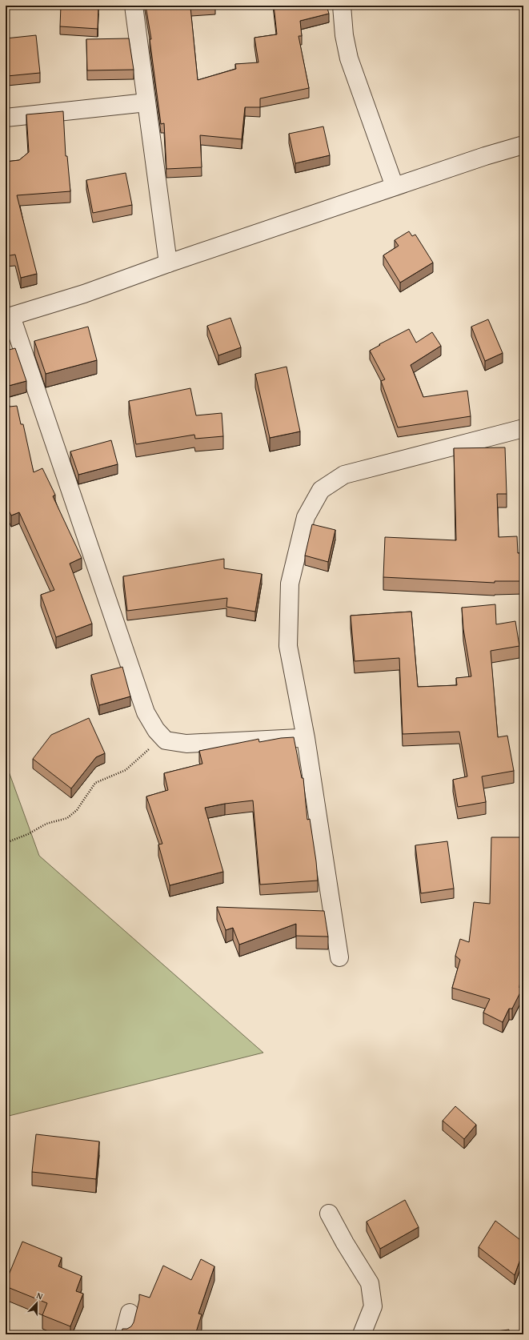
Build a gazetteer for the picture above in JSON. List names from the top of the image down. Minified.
{"north":"top"}
